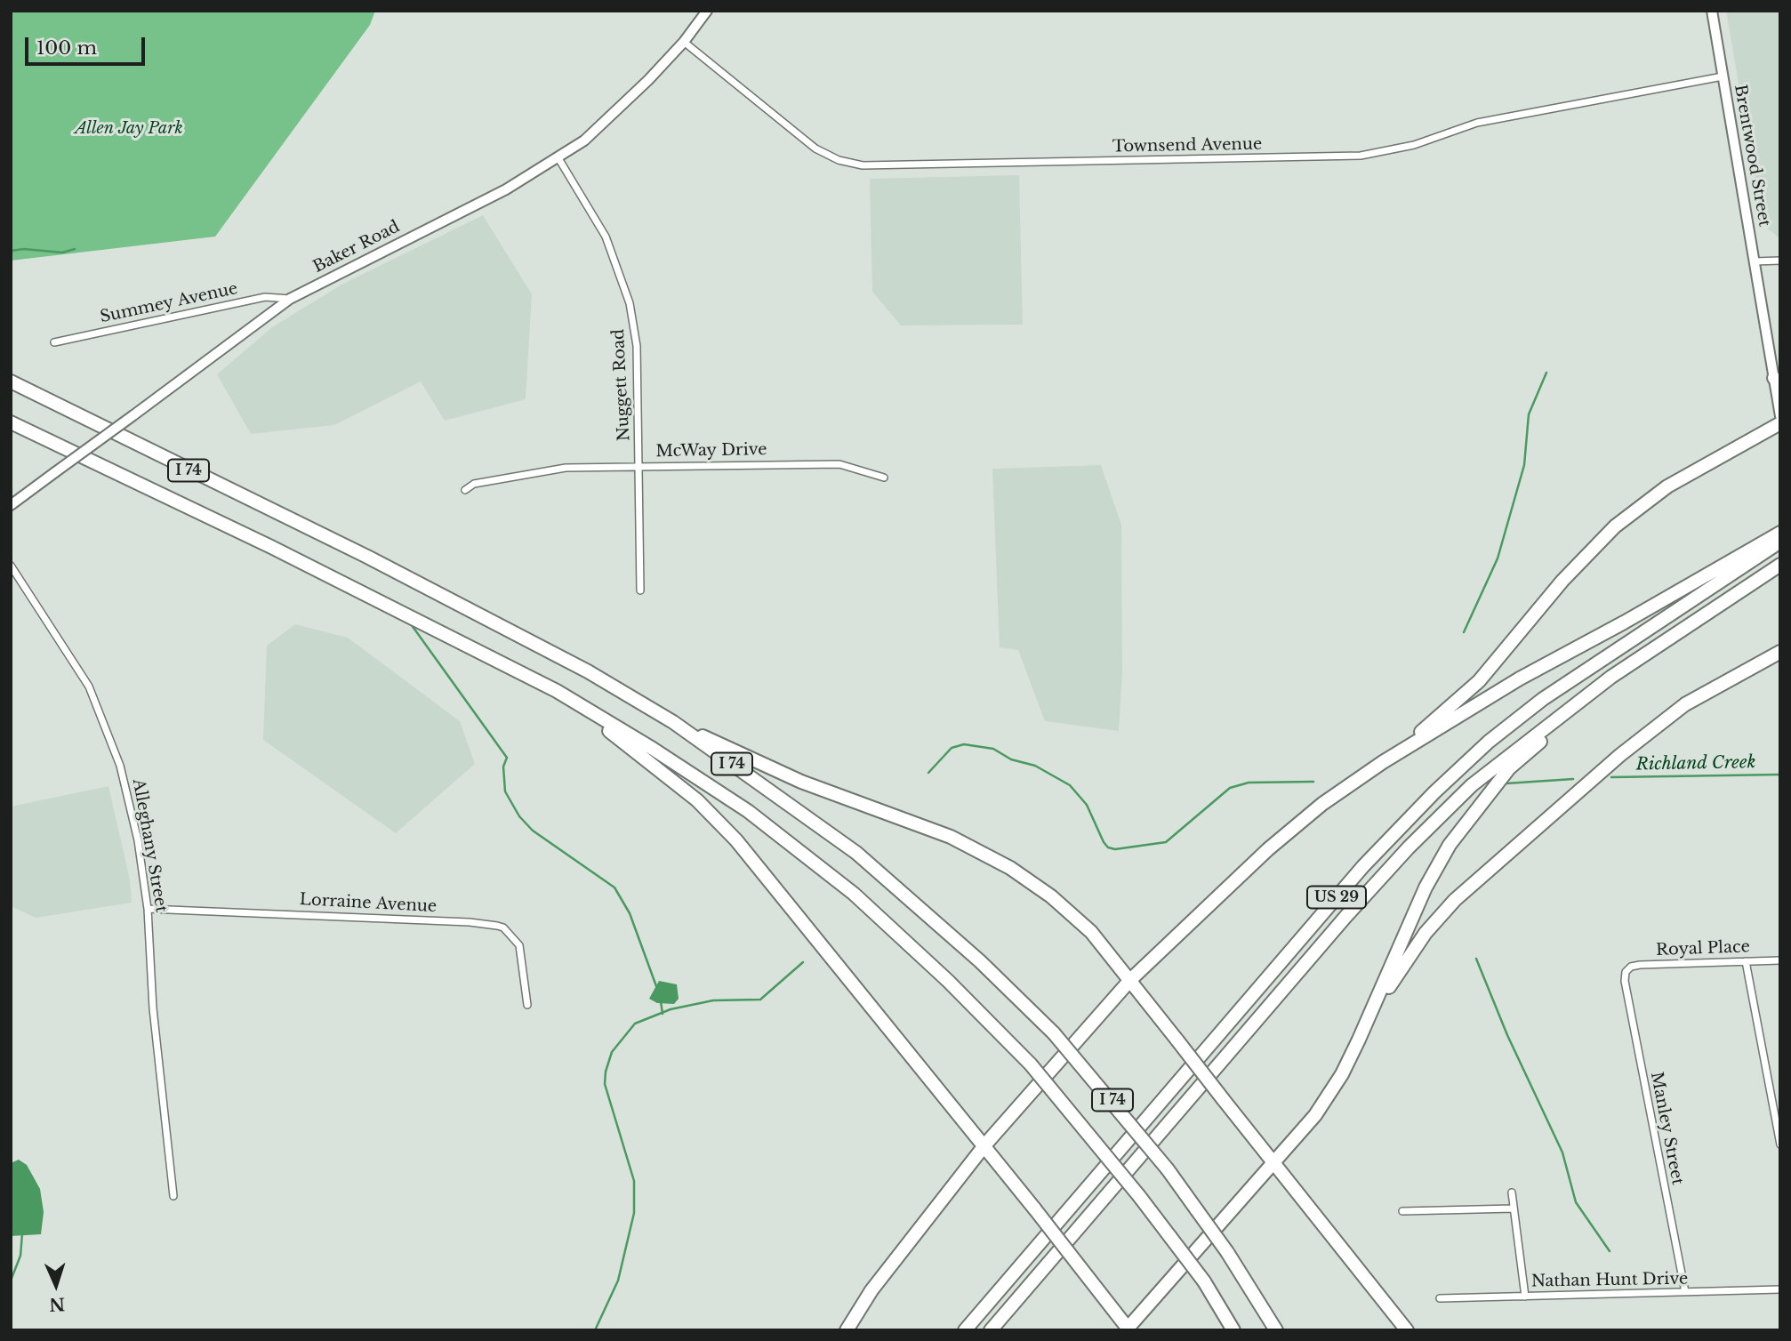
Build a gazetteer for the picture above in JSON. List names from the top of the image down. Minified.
{"streets":{"highway":["I 74","US 29"],"street":["Townsend Avenue","Brentwood Street","Baker Road","Summey Avenue","Nuggett Road","McWay Drive","Alleghany Street","Lorraine Avenue","Royal Place","Manley Street","Nathan Hunt Drive"]},"crossings":[["Townsend Avenue","Brentwood Street"],["Townsend Avenue","Baker Road"],["Baker Road","Summey Avenue"],["Baker Road","Nuggett Road"],["Nuggett Road","McWay Drive"],["Alleghany Street","Lorraine Avenue"],["Royal Place","Manley Street"],["Manley Street","Nathan Hunt Drive"]],"water":["Richland Creek"],"parks":["Allen Jay Park"],"scale_bar":"100 m","north":"bottom"}
